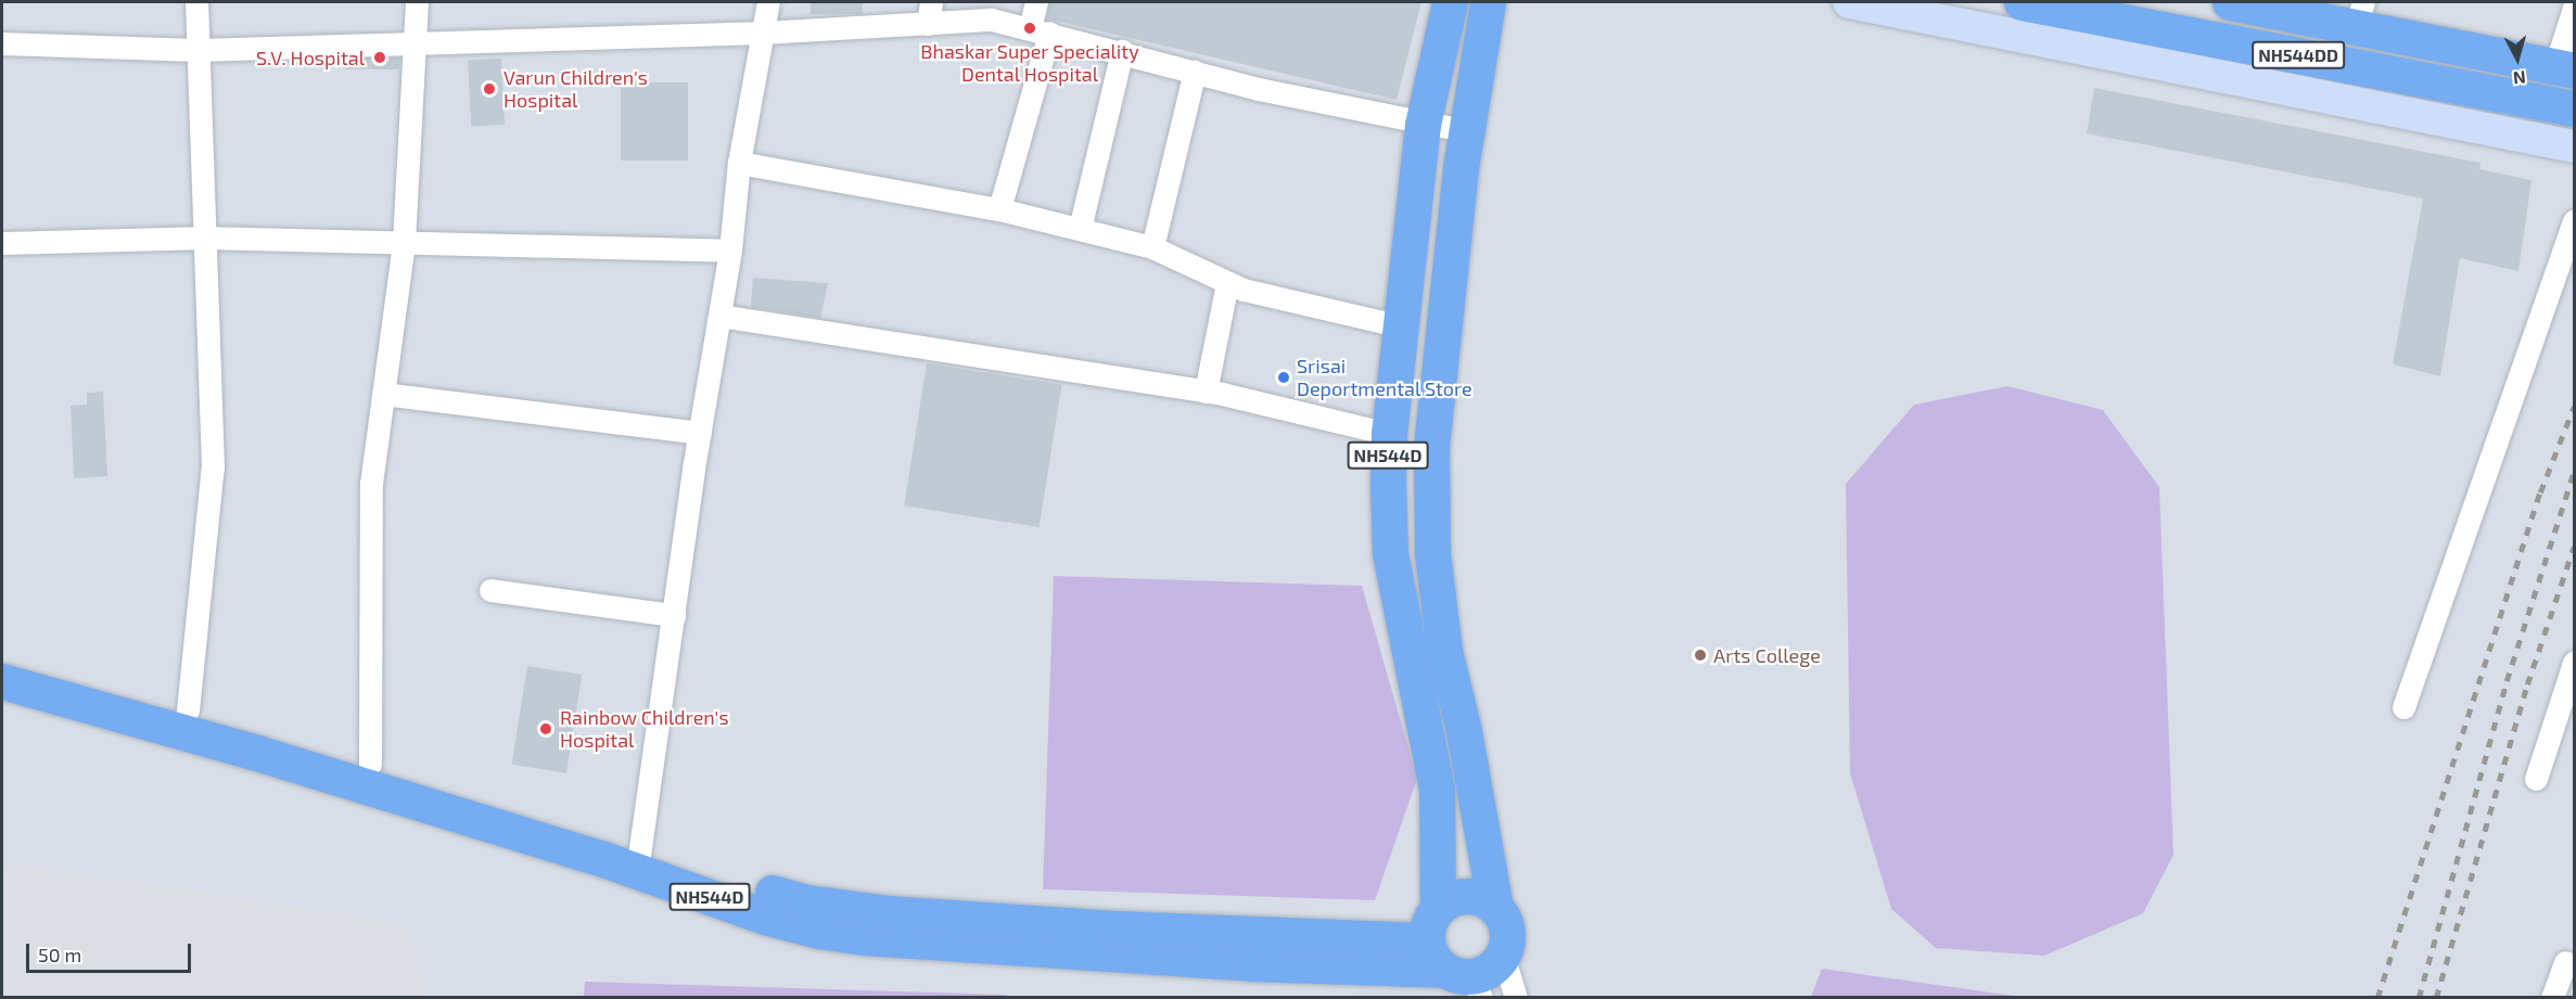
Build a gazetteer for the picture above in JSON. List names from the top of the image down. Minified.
{"streets":{"highway":["NH544DD","NH544D"]},"places":["Bhaskar Super Speciality Dental Hospital","S.V. Hospital","Varun Children's Hospital","Srisai Deportmental Store","Arts College","Rainbow Children's Hospital"],"scale_bar":"50 m","north":"bottom"}
